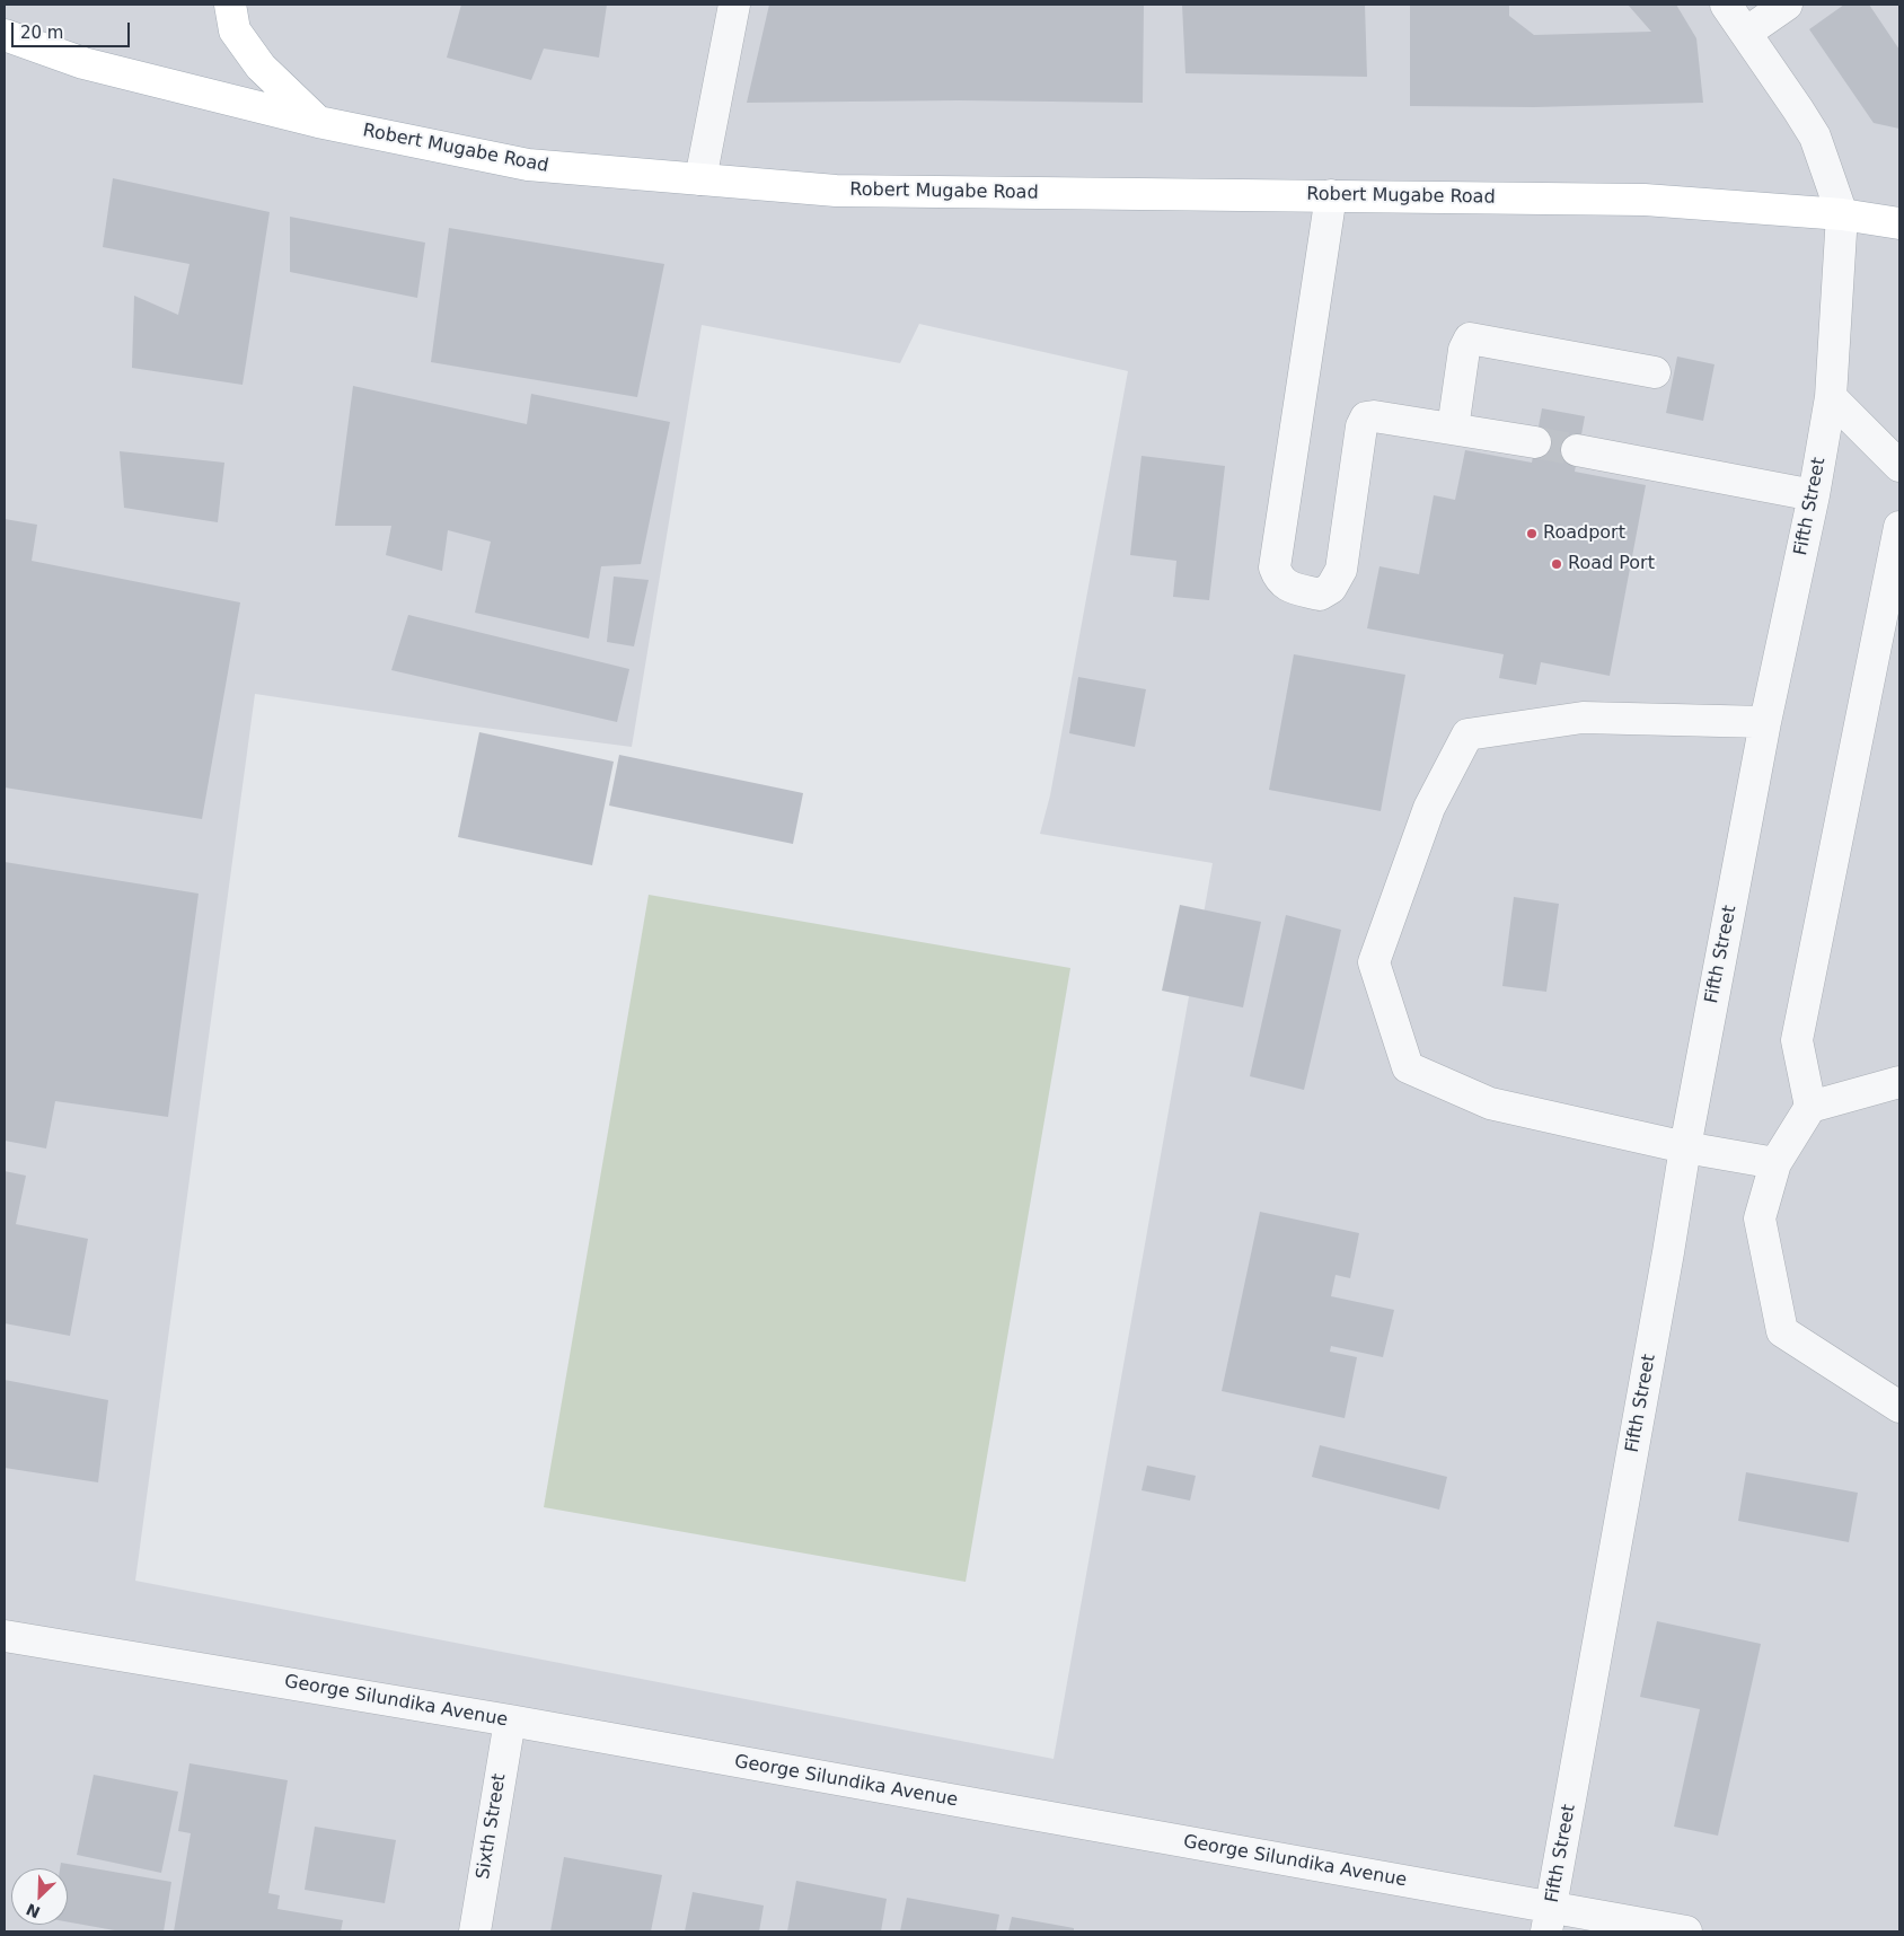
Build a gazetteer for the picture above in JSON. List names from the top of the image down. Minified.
{"streets":{"main road":["Robert Mugabe Road"],"street":["Fifth Street","George Silundika Avenue","Sixth Street"]},"crossings":[["Robert Mugabe Road","Fifth Street"],["Fifth Street","George Silundika Avenue"],["George Silundika Avenue","Sixth Street"]],"places":["Roadport","Road Port"],"scale_bar":"20 m","north":"bottom left"}
